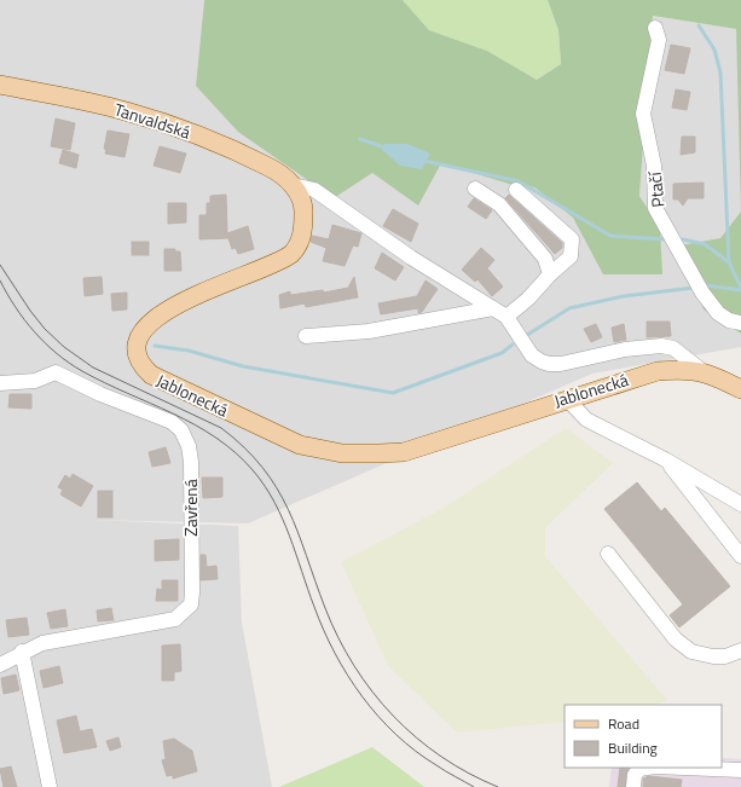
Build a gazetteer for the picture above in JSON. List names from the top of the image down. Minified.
{"streets":{"main road":["Tanvaldská","Jablonecká"],"street":["Ptačí","Zavřená"]},"crossings":[["Tanvaldská","Jablonecká"]],"legend":["Road","Building"]}
